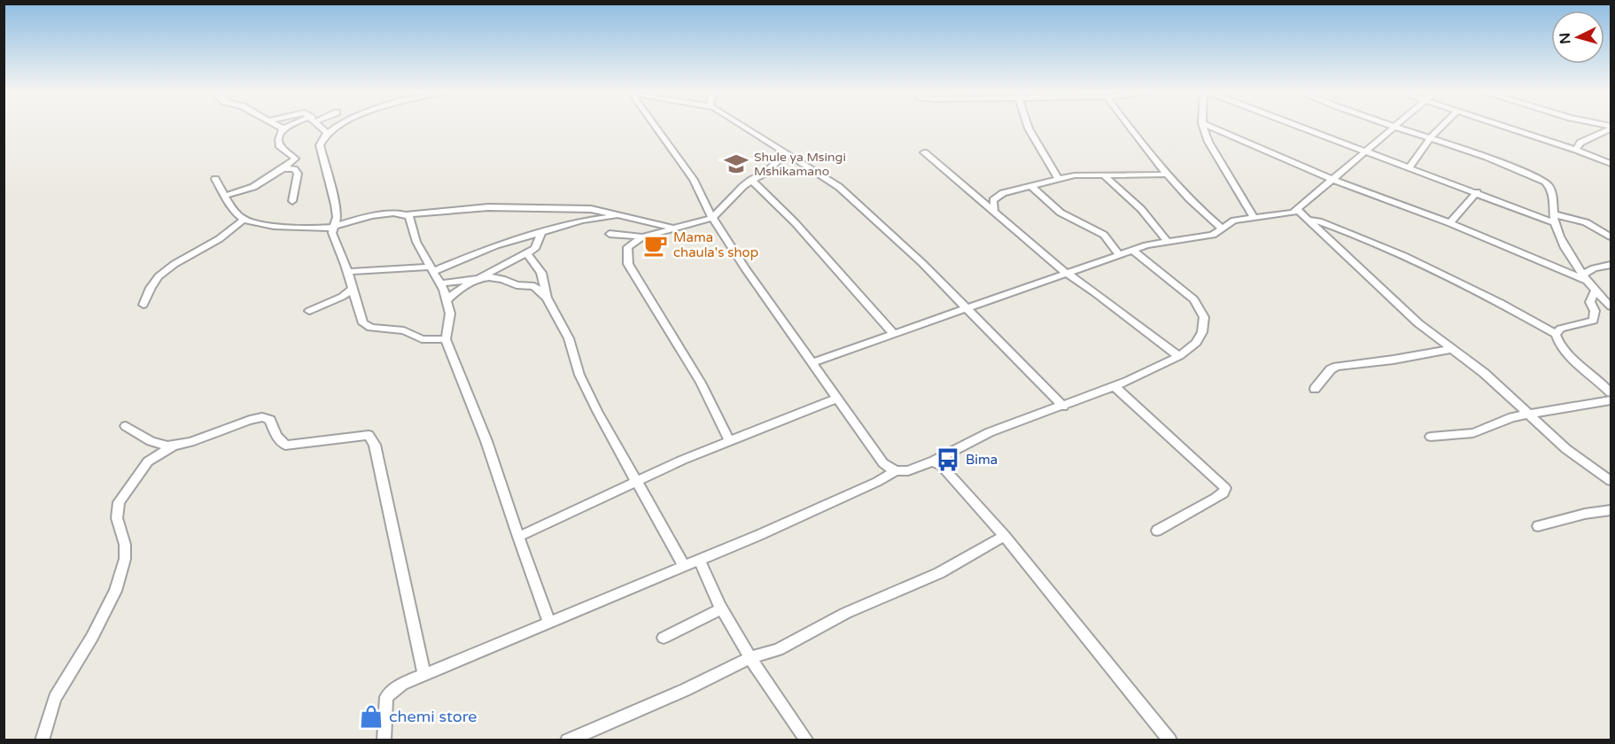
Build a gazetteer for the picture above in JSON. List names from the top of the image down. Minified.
{"places":{"school or university":["Shule ya Msingi Mshikamano"],"cafe":["Mama chaula's shop"],"bus stop":["Bima"],"shop":["chemi store"]},"north":"left"}
